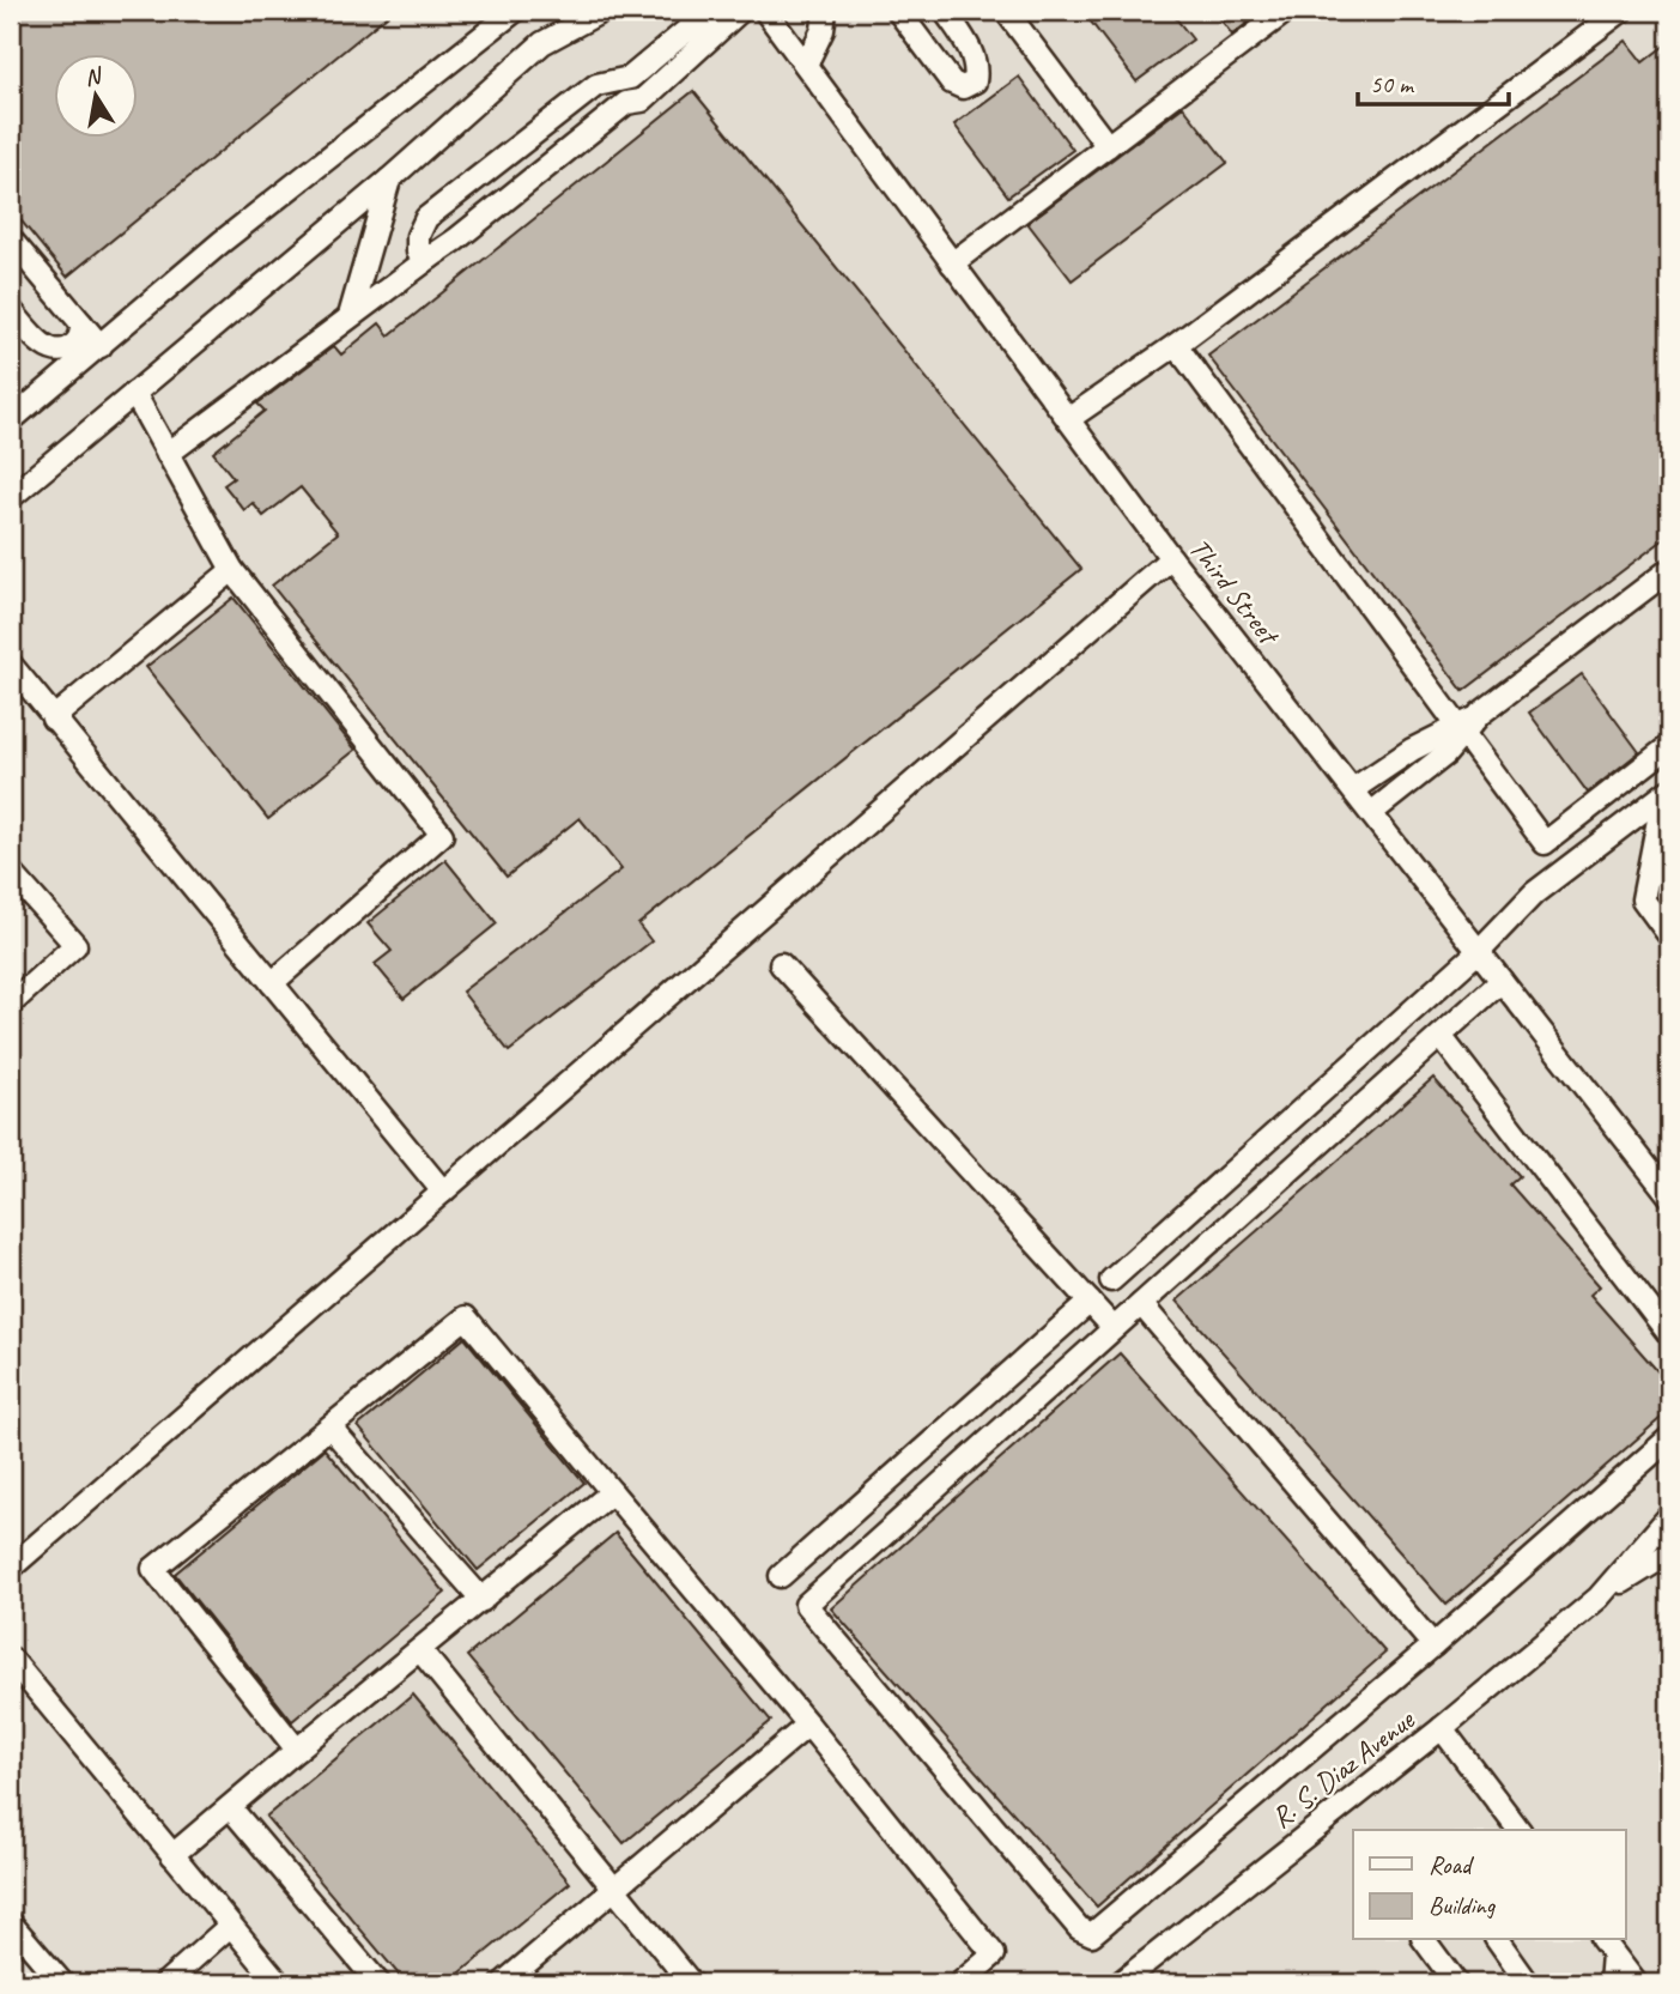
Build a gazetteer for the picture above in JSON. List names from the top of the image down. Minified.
{"streets":{"street":["Third Street","R. S. Diaz Avenue"]},"legend":["Road","Building"],"scale_bar":"50 m","north":"top"}
